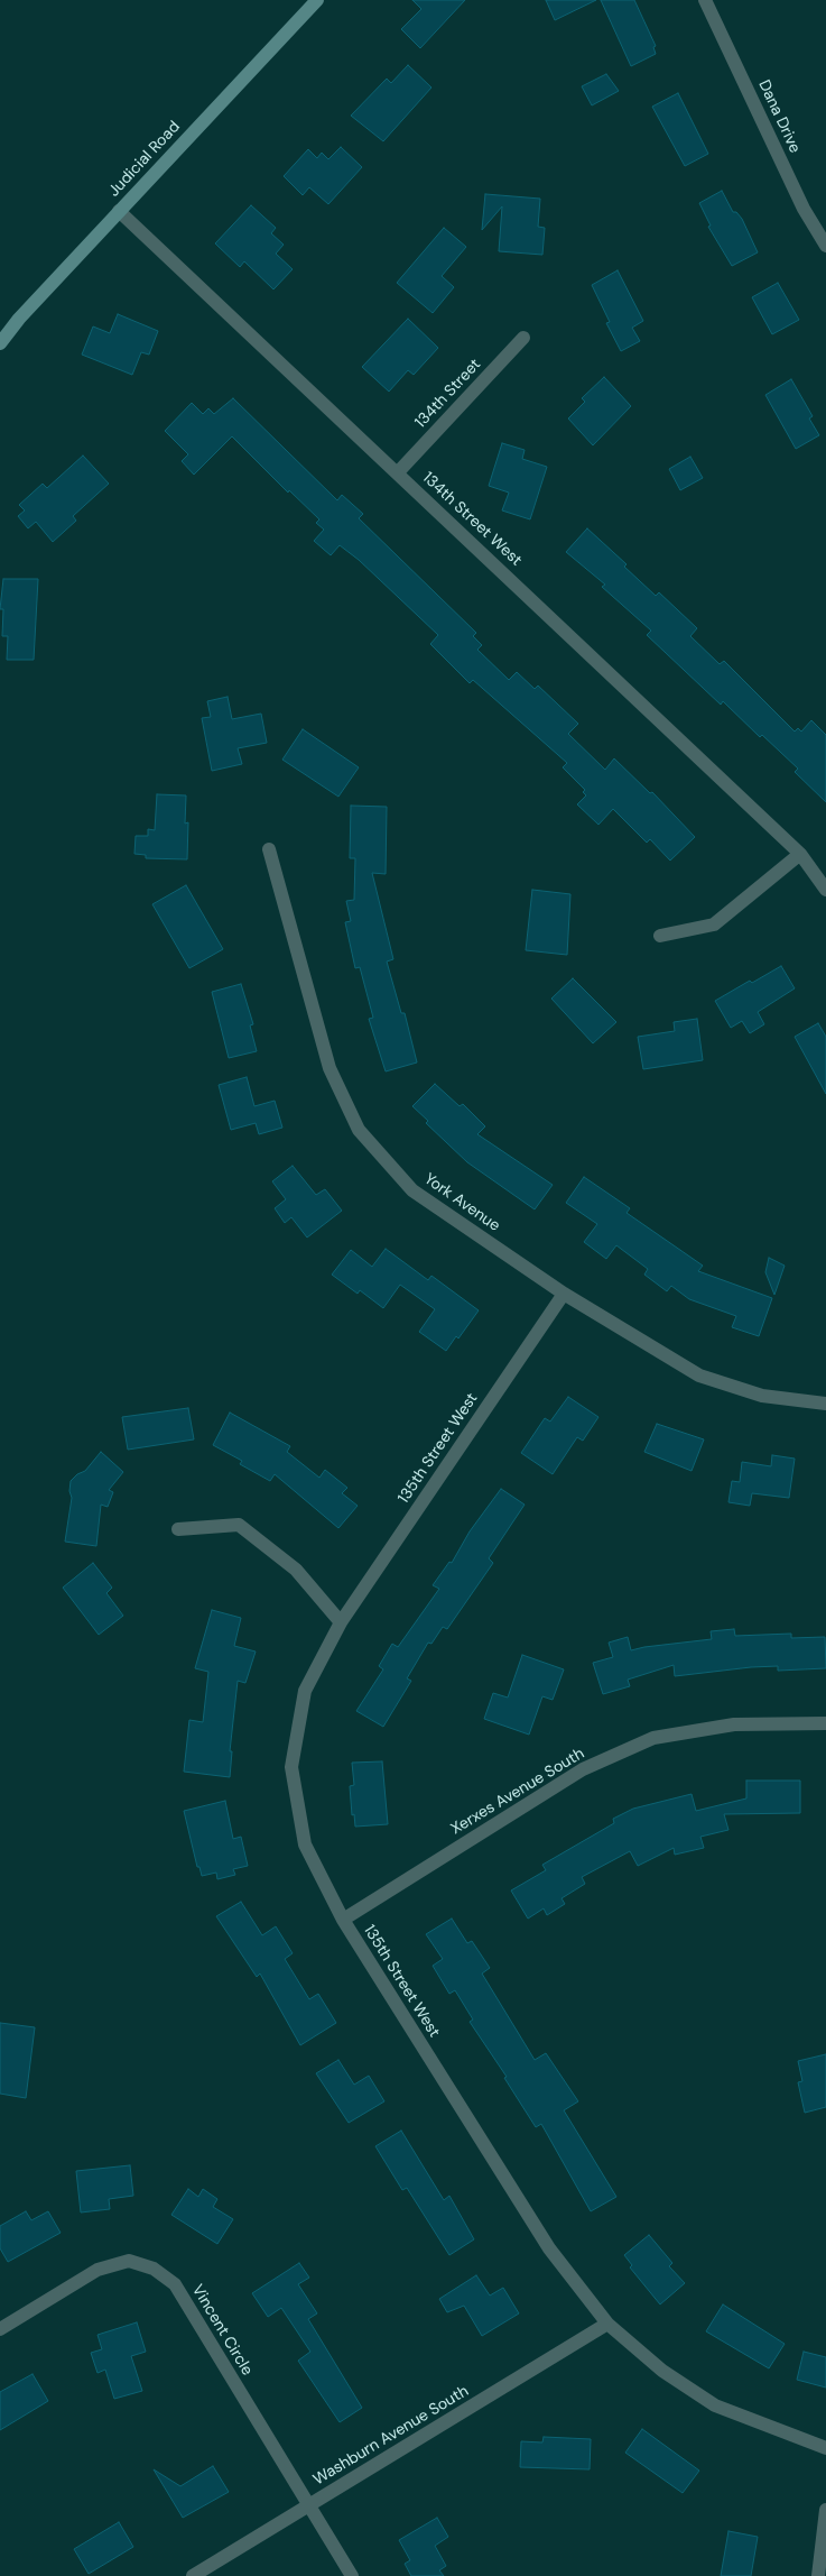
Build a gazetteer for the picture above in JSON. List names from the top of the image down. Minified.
{"streets":{"street":["Dana Drive","Judicial Road","134th Street","134th Street West","York Avenue","135th Street West","Xerxes Avenue South","Vincent Circle","Washburn Avenue South"]},"crossings":[["Judicial Road","134th Street West"],["134th Street","134th Street West"],["York Avenue","135th Street West"],["135th Street West","Xerxes Avenue South"],["135th Street West","Washburn Avenue South"],["Vincent Circle","Washburn Avenue South"]]}
